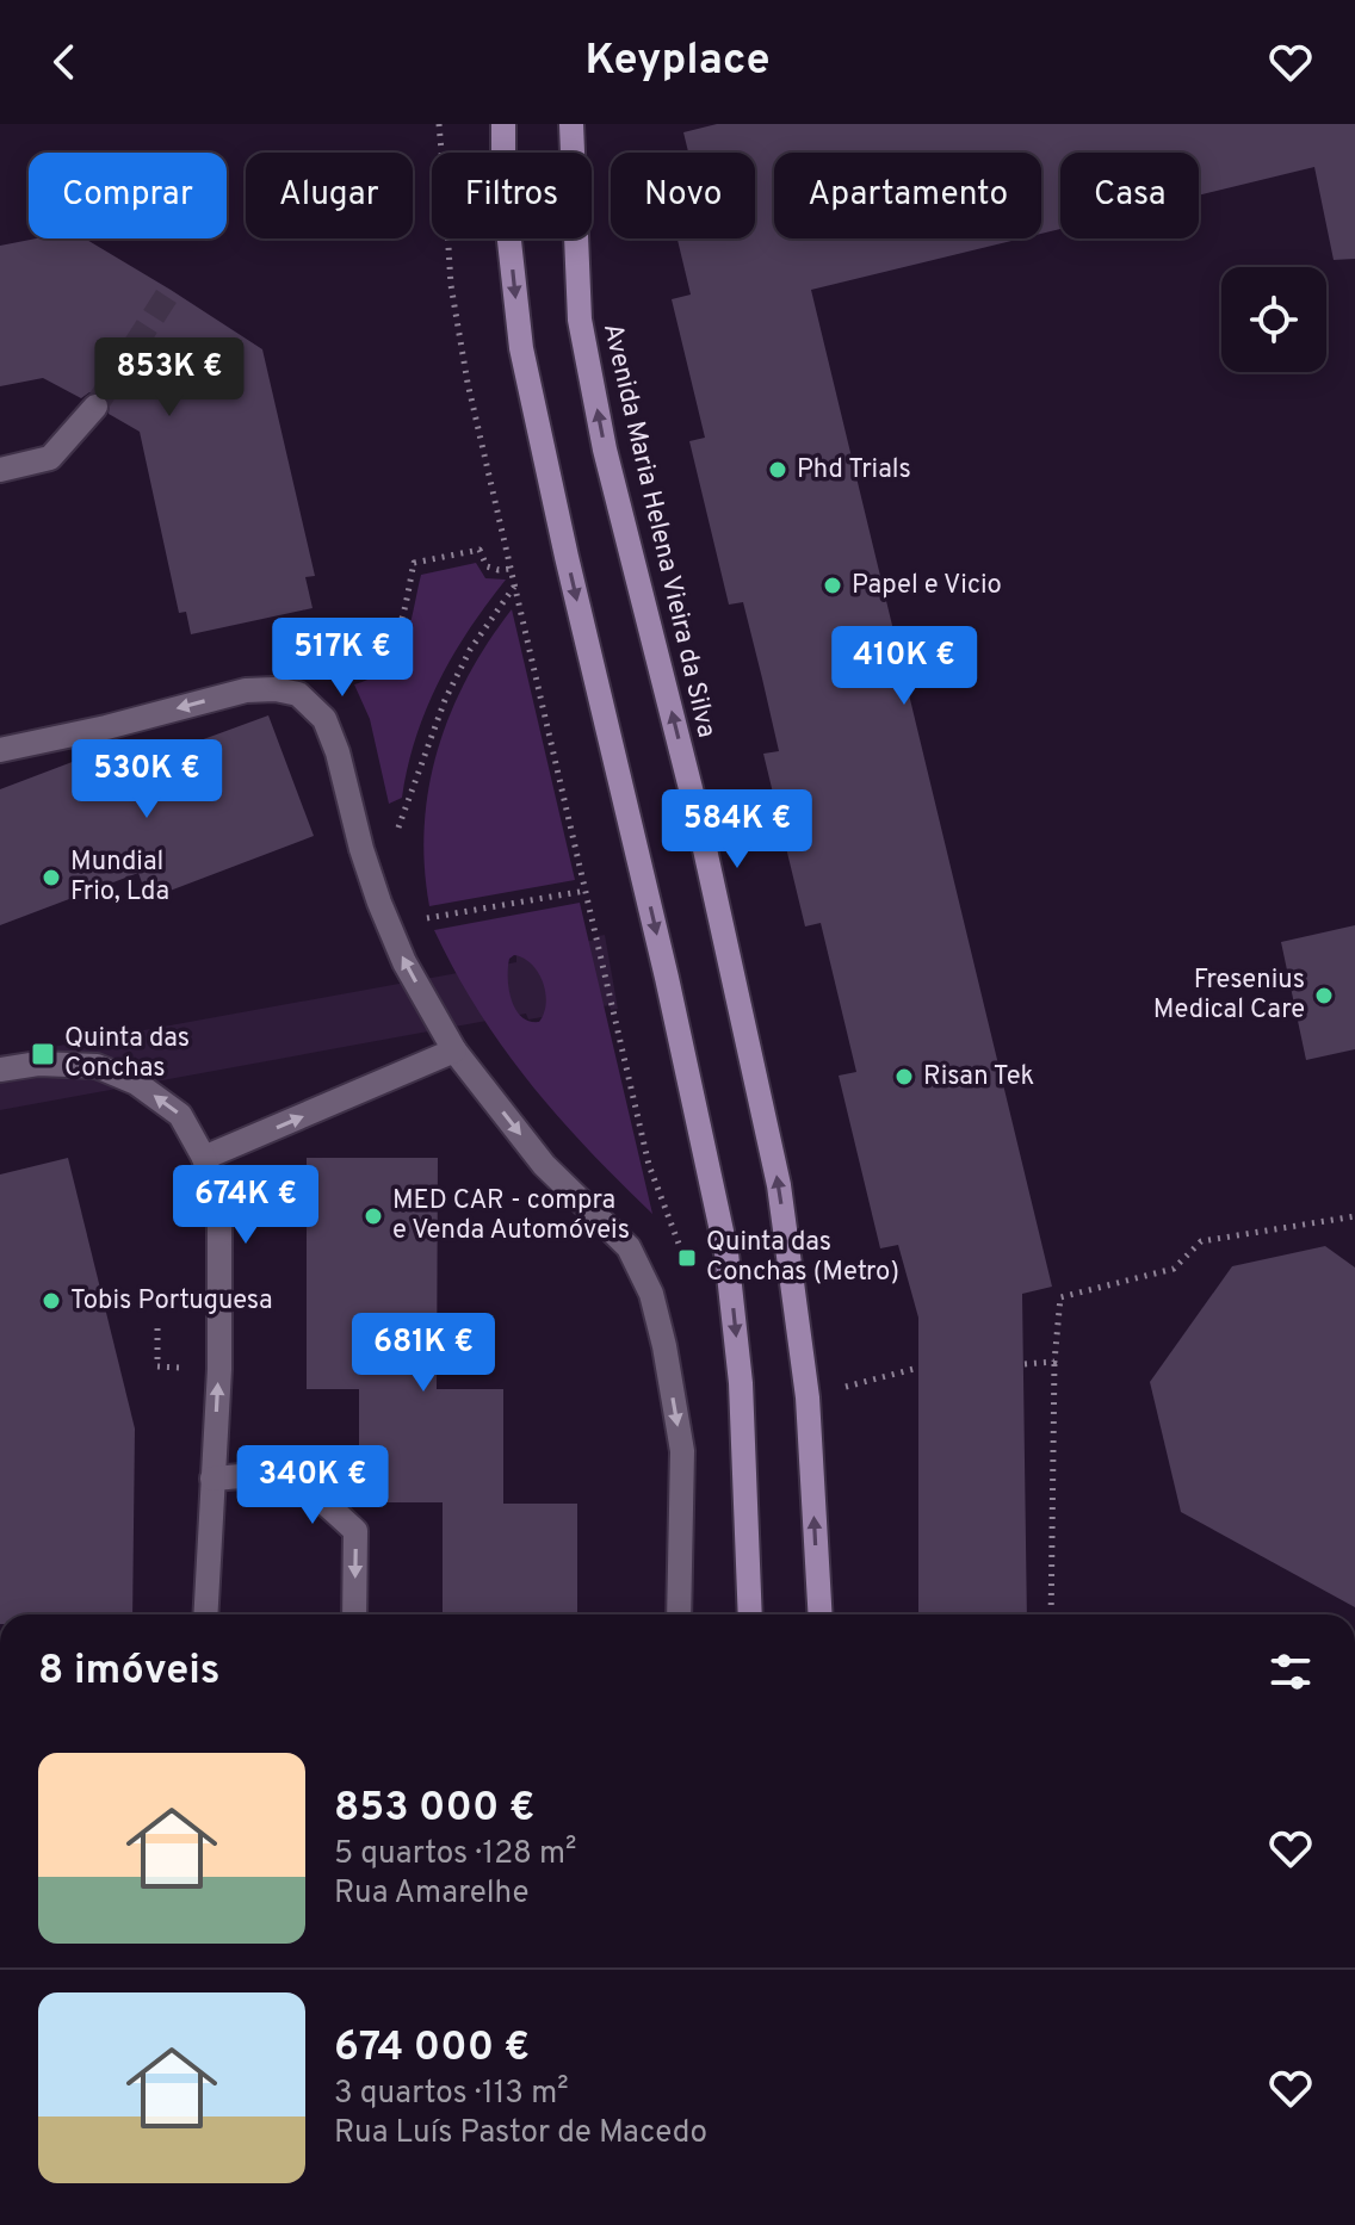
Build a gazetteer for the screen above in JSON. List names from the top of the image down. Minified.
{"streets":{"street":["Avenida Maria Helena Vieira da Silva"]},"places":{"other":["Phd Trials","Papel e Vicio","Mundial Frio, Lda","Fresenius Medical Care","Risan Tek","MED CAR - compra e Venda Automóveis","Tobis Portuguesa"],"transit":["Quinta das Conchas","Quinta das Conchas (Metro)"]},"page":{"header":"Keyplace","chip":["Comprar","Alugar","Filtros","Novo","Apartamento","Casa"],"price":["853K €","517K €","410K €","530K €","584K €","674K €","681K €","340K €"],"heading":"8 imóveis","list":[{"name":"853 000 €","note":"5 quartos · 128 m² · Rua Amarelhe"},{"name":"674 000 €","note":"3 quartos · 113 m² · Rua Luís Pastor de Macedo"}]}}
